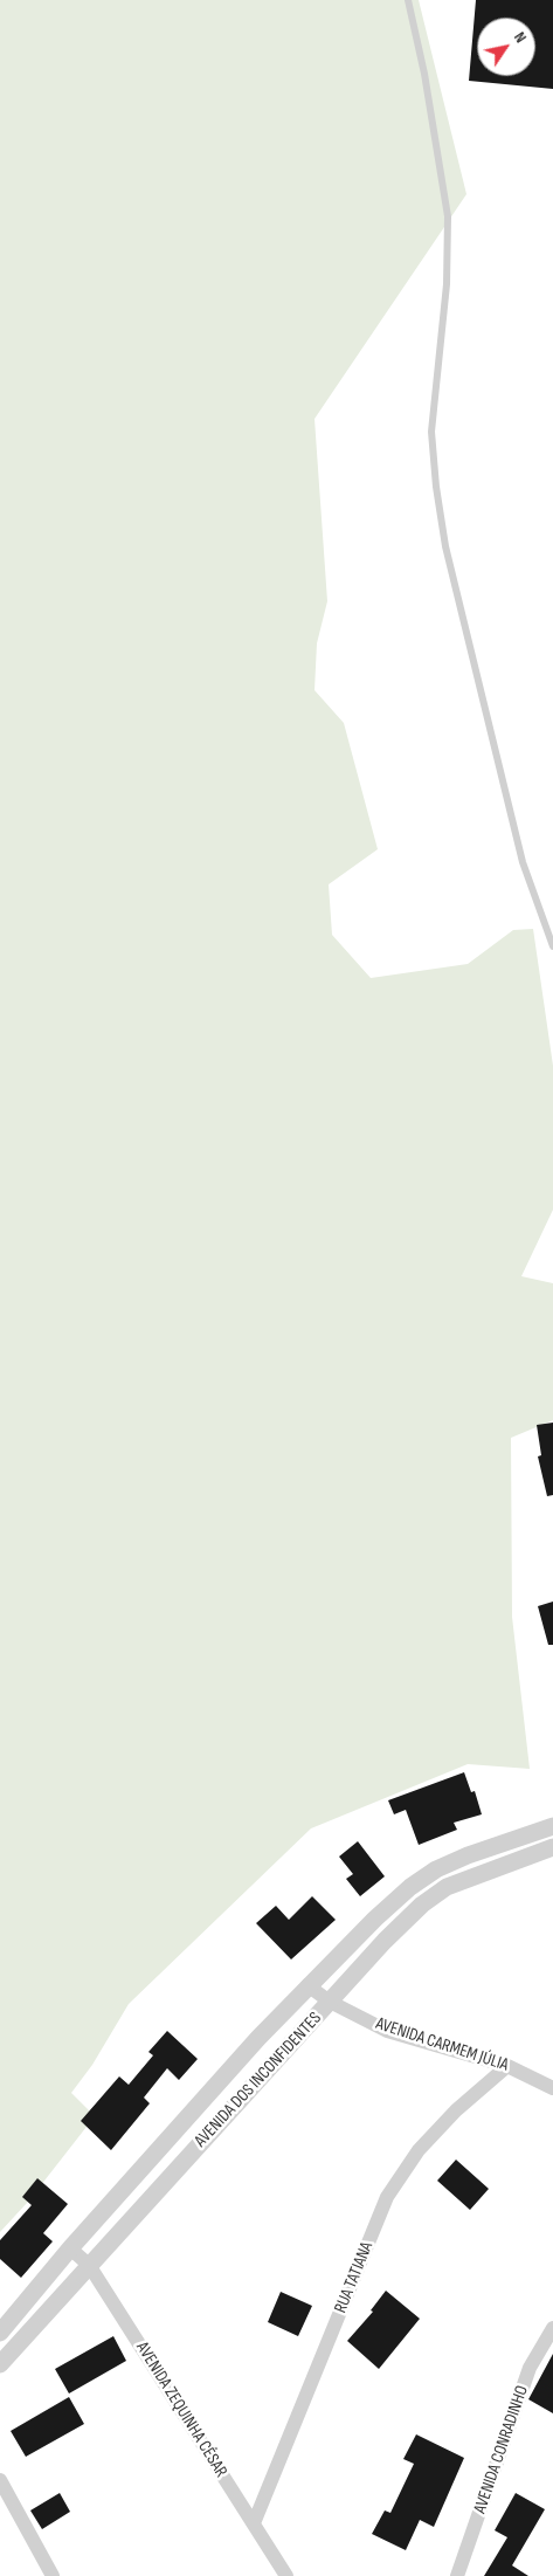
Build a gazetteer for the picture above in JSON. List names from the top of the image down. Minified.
{"streets":{"street":["AVENIDA CARMEM JÚLIA","AVENIDA DOS INCONFIDENTES","RUA TATIANA","AVENIDA ZEQUINHA CÉSAR","AVENIDA CONRADINHO"]},"crossings":[["AVENIDA CARMEM JÚLIA","AVENIDA DOS INCONFIDENTES"],["AVENIDA CARMEM JÚLIA","RUA TATIANA"],["AVENIDA DOS INCONFIDENTES","AVENIDA ZEQUINHA CÉSAR"],["RUA TATIANA","AVENIDA ZEQUINHA CÉSAR"]],"north":"top right"}
